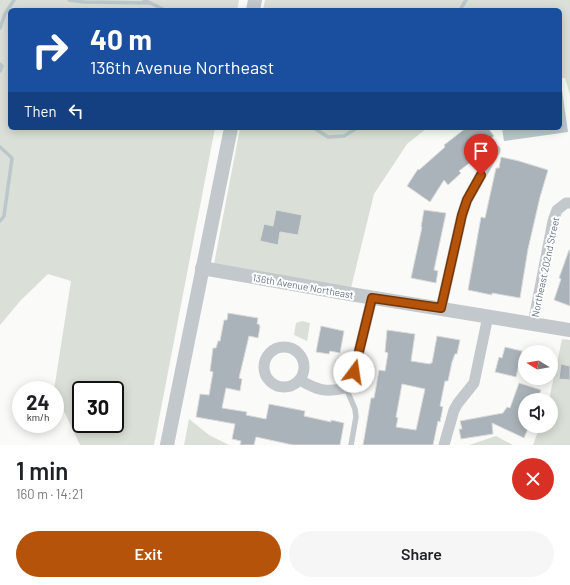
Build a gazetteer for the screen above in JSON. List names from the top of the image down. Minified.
{"streets":{"street":["Northeast 202nd Street","136th Avenue Northeast"]},"crossings":[["Northeast 202nd Street","136th Avenue Northeast"]],"north":"left","page":{"turn":["40 m","136th Avenue Northeast"],"then":"Then","speed":"24 km/h","limit":"30","heading":["1 min","160 m · 14:21"],"buttons":["Exit","Share"]}}
